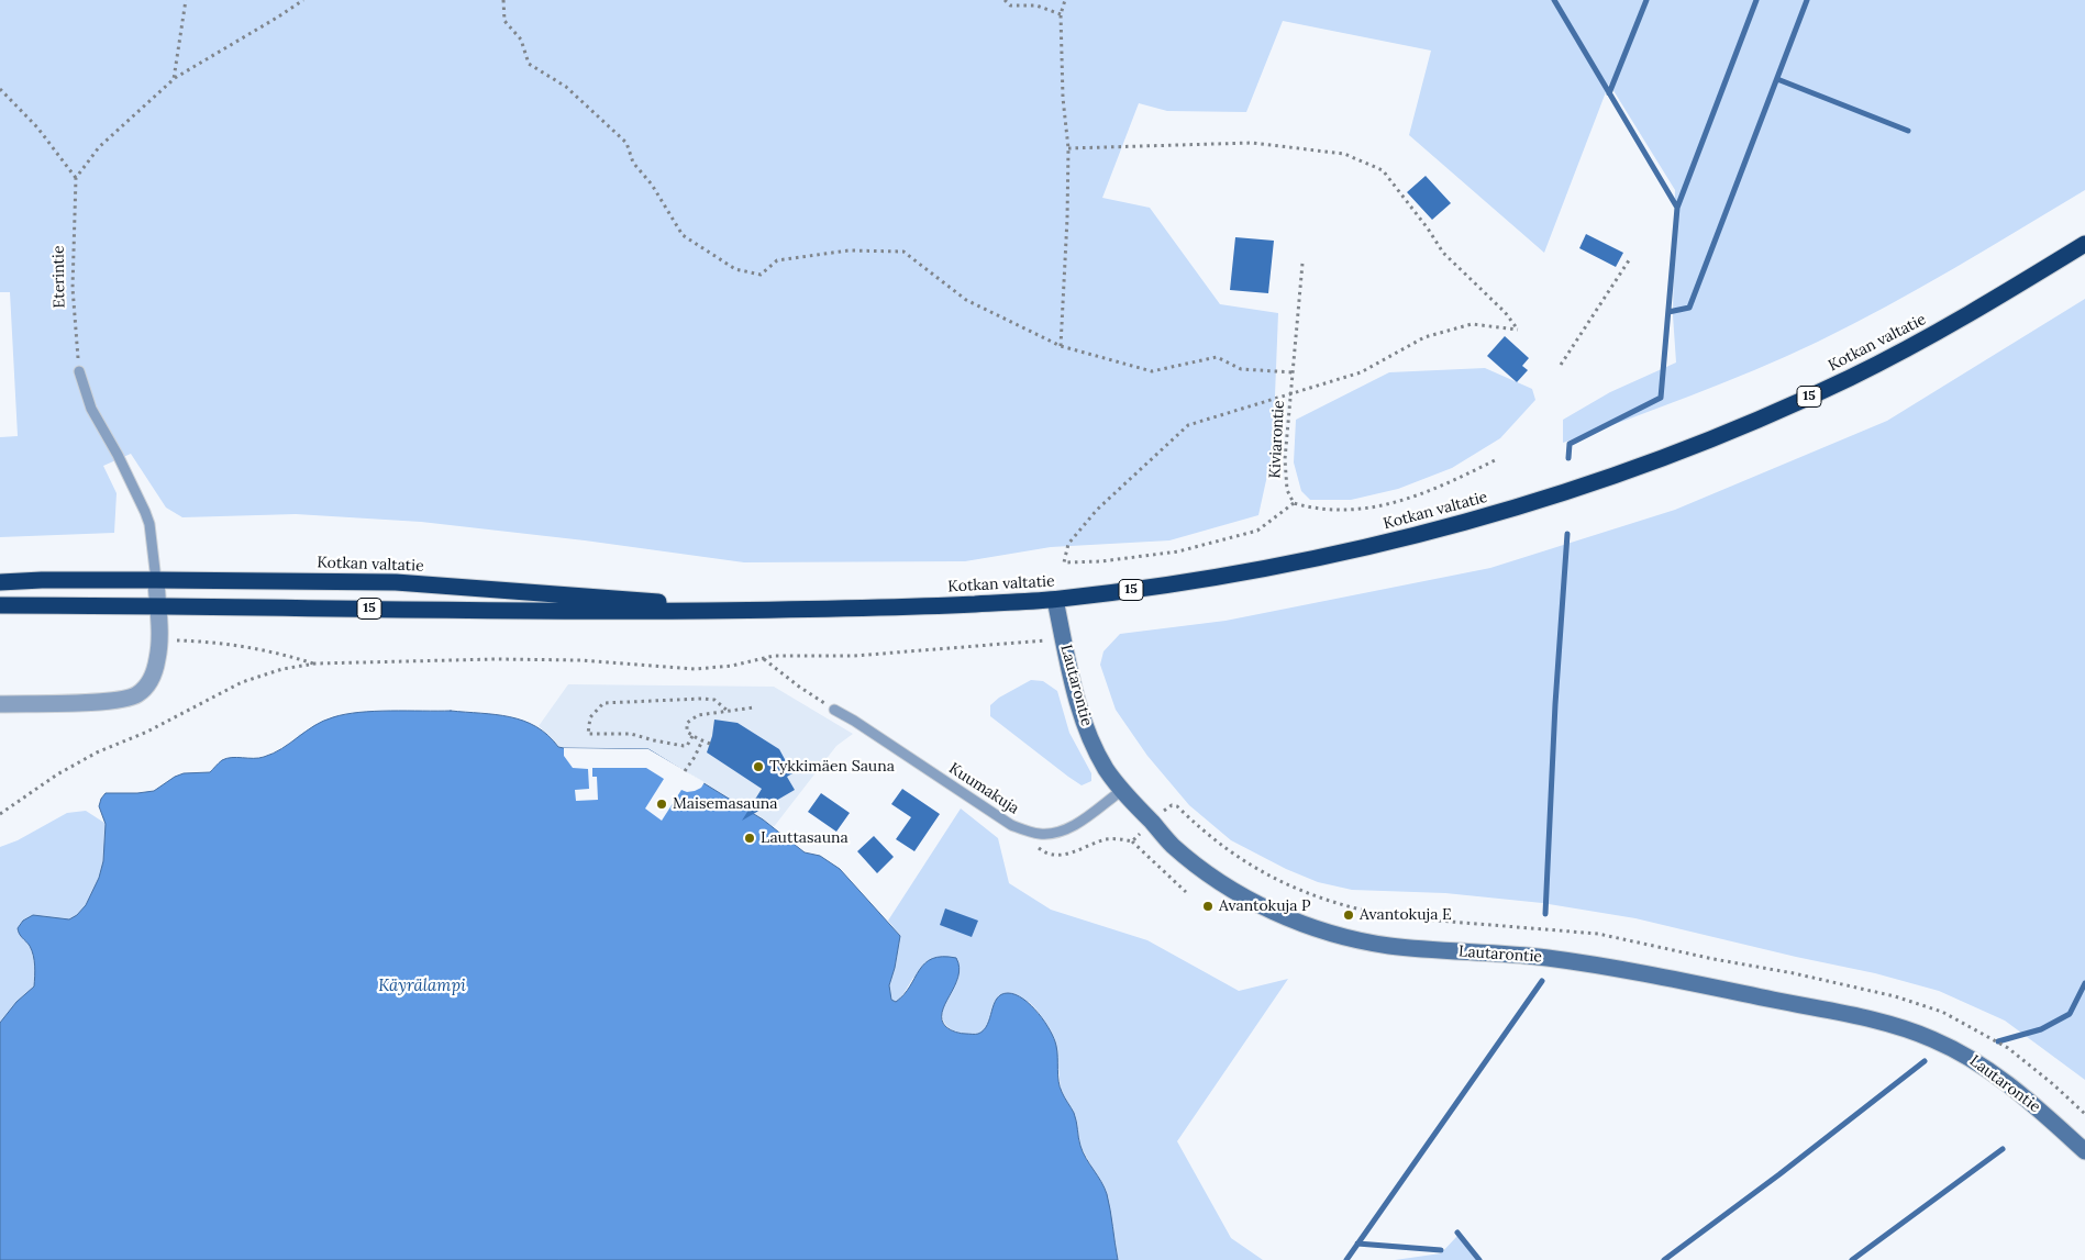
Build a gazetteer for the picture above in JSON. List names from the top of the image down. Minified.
{"streets":{"highway":["Kotkan valtatie","15"],"street":["Lautarontie"],"lane":["Kuumakuja"],"path":["Eterintie","Kiviarontie"]},"crossings":[["Kotkan valtatie","Lautarontie"],["Lautarontie","Kuumakuja"]],"water":["Käyrälampi"],"places":["Tykkimäen Sauna","Maisemasauna","Lauttasauna","Avantokuja P","Avantokuja E"]}
